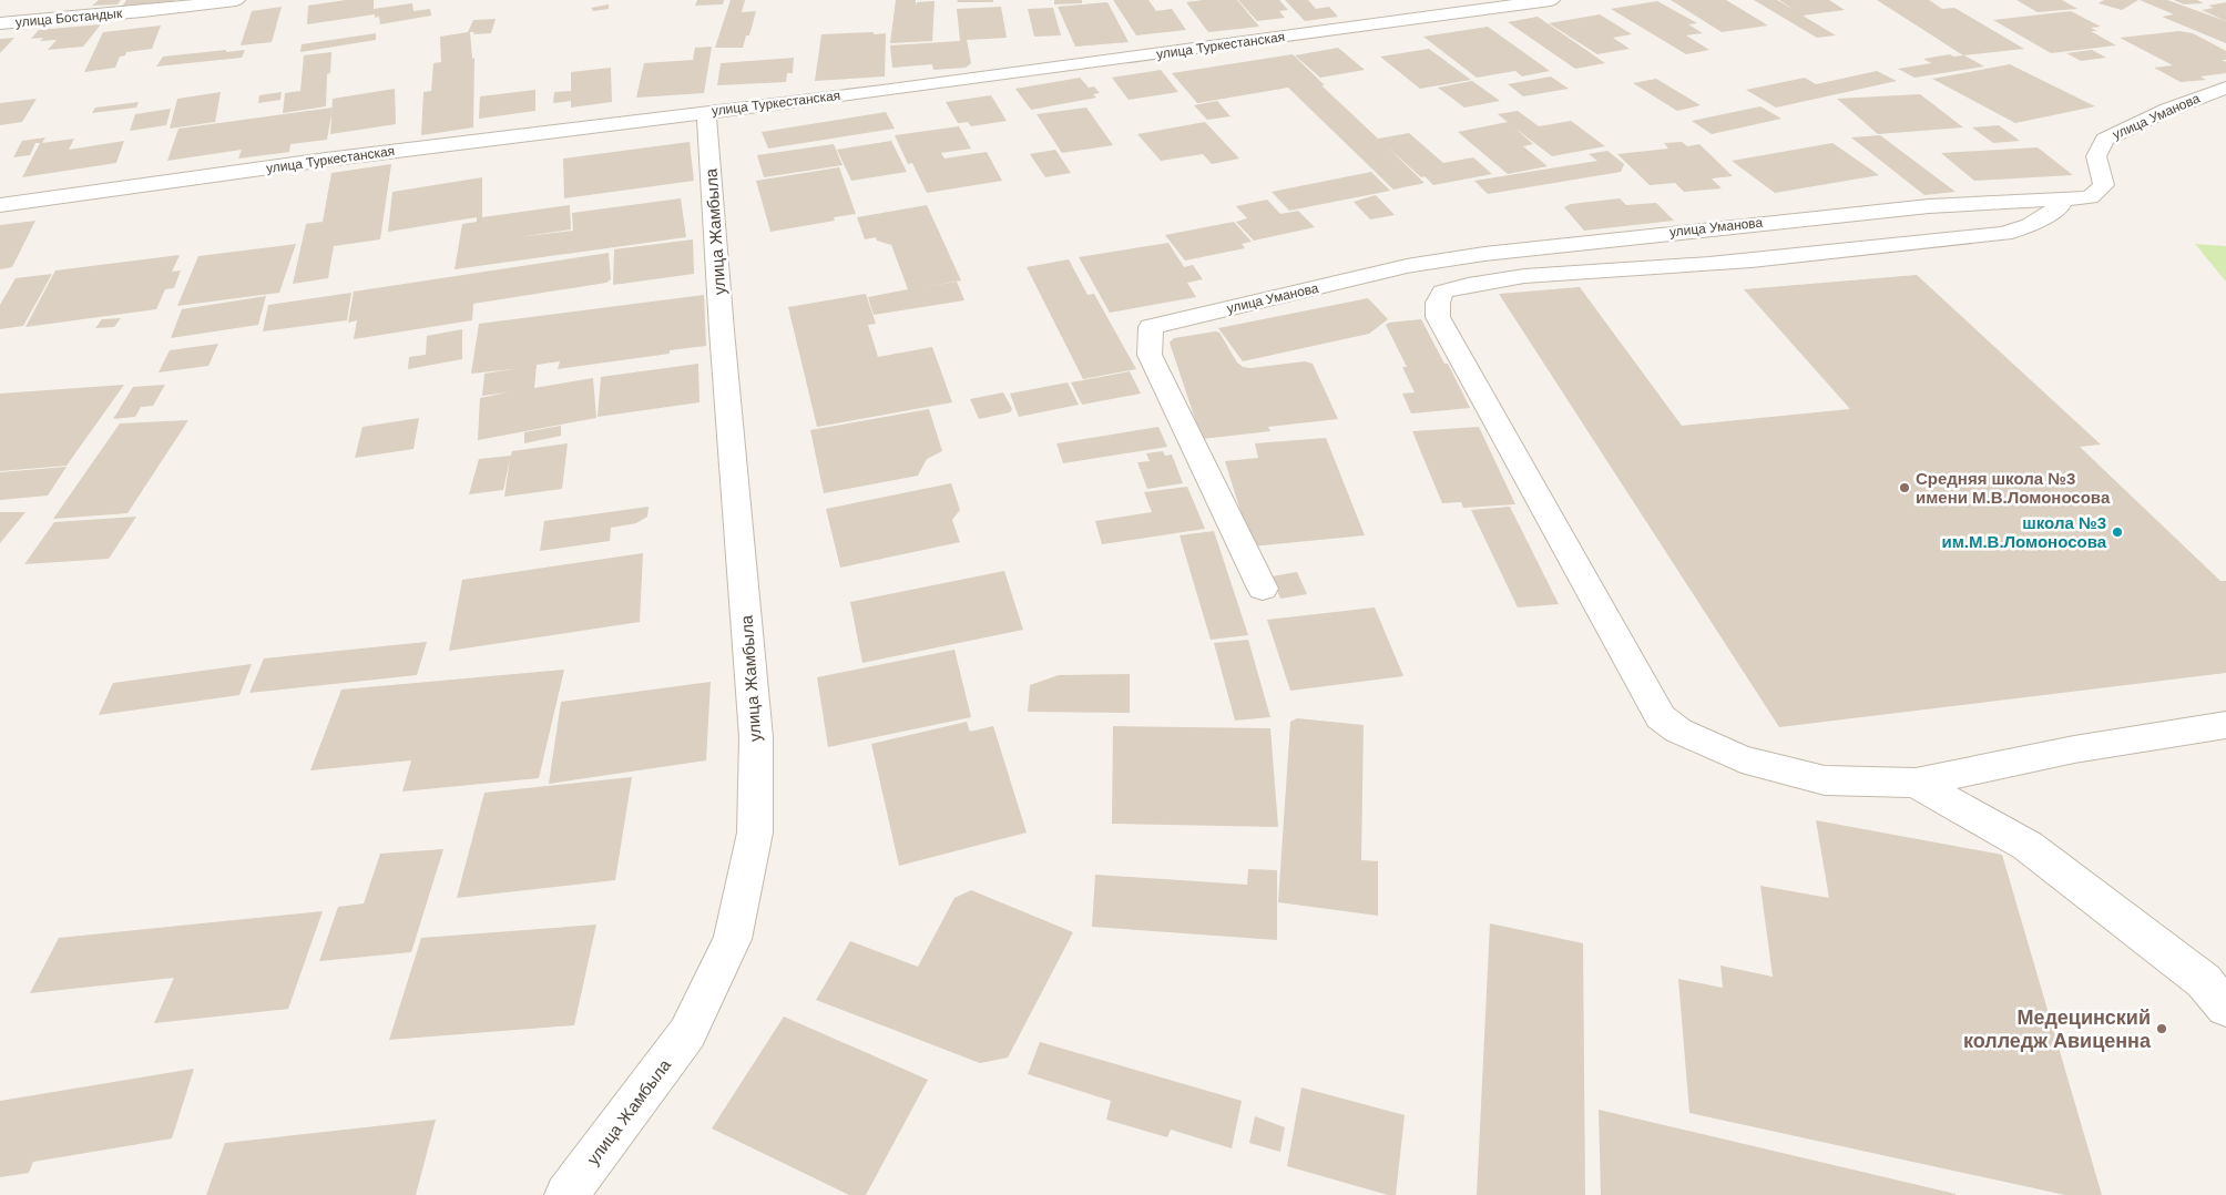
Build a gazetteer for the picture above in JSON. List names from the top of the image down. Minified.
{"streets":{"street":["улица Бостандык","улица Туркестанская","улица Уманова","улица Жамбыла"]},"crossings":[["улица Туркестанская","улица Жамбыла"]],"places":["Средняя школа №3 имени М.В.Ломоносова","школа №3 им.М.В.Ломоносова","Медецинский колледж Авиценна"]}
